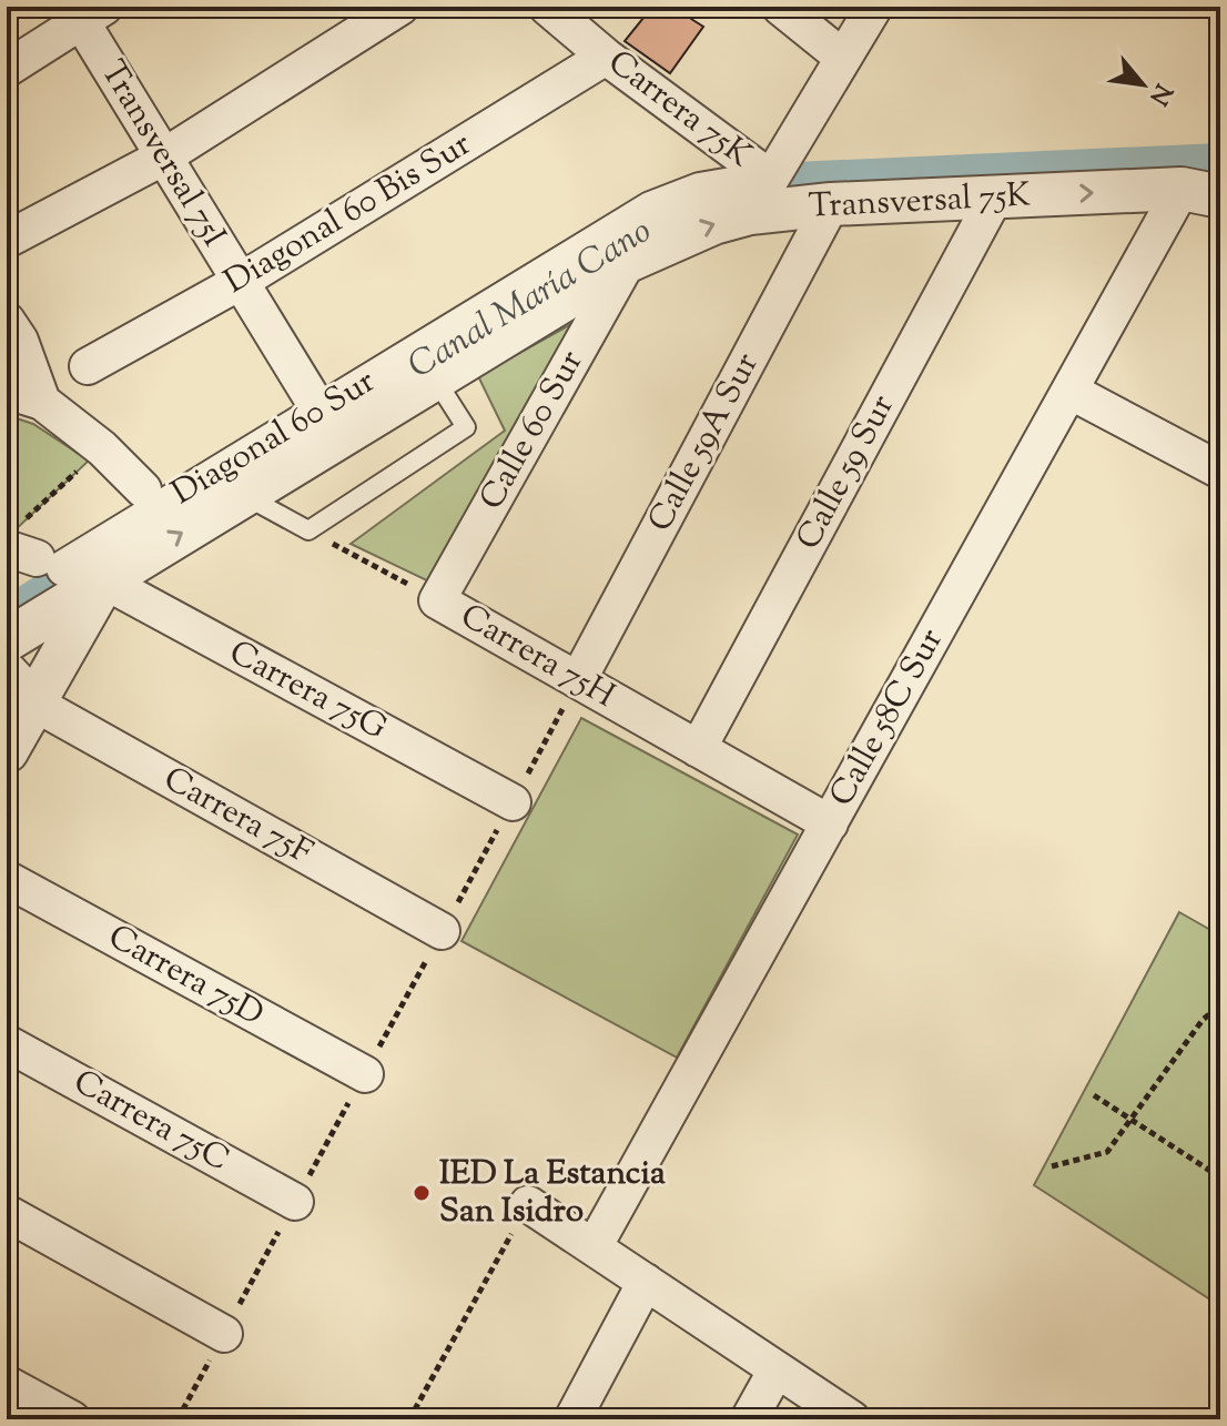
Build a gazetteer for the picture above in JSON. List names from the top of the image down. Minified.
{"streets":{"street":["Carrera 75K","Transversal 75I","Transversal 75K","Diagonal 60 Bis Sur","Calle 60 Sur","Diagonal 60 Sur","Calle 59A Sur","Calle 59 Sur","Carrera 75H","Carrera 75G","Calle 58C Sur","Carrera 75F","Carrera 75D","Carrera 75C"]},"crossings":[["Carrera 75K","Transversal 75K"],["Carrera 75K","Diagonal 60 Bis Sur"],["Carrera 75K","Diagonal 60 Sur"],["Transversal 75I","Diagonal 60 Bis Sur"],["Transversal 75I","Diagonal 60 Sur"],["Transversal 75K","Calle 60 Sur"],["Transversal 75K","Diagonal 60 Sur"],["Transversal 75K","Calle 59A Sur"],["Transversal 75K","Calle 59 Sur"],["Transversal 75K","Calle 58C Sur"],["Calle 60 Sur","Diagonal 60 Sur"],["Calle 60 Sur","Carrera 75H"],["Diagonal 60 Sur","Carrera 75G"],["Calle 59A Sur","Carrera 75H"],["Calle 59 Sur","Carrera 75H"],["Carrera 75H","Calle 58C Sur"]],"one_way":["Transversal 75K"],"water":["Canal María Cano"],"places":["IED La Estancia San Isidro"],"north":"bottom right"}
